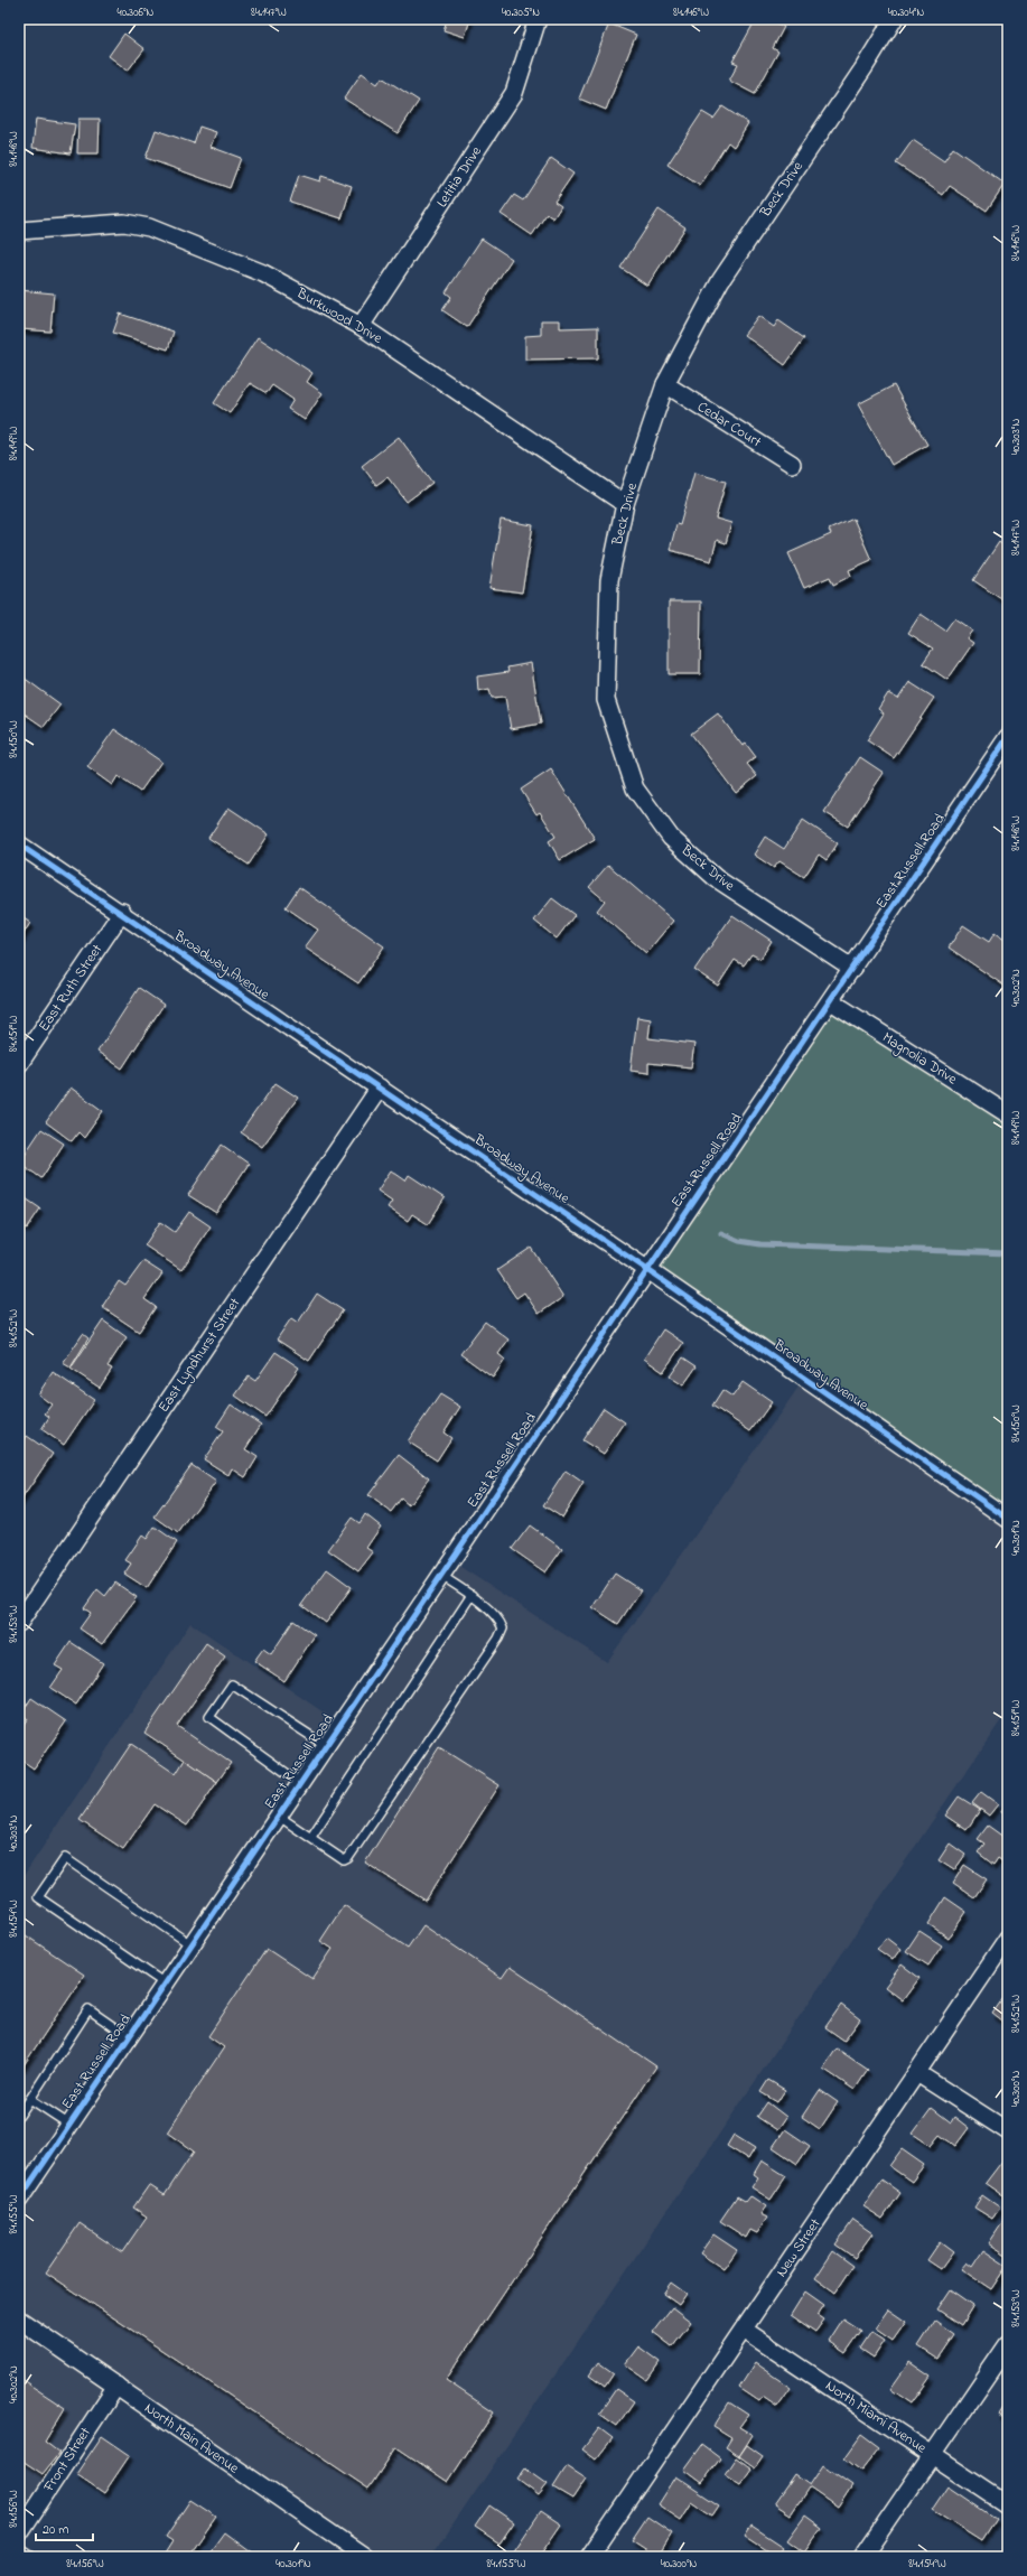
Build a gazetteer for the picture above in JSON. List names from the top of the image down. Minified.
{"streets":{"street":["Letitia Drive","Beck Drive","Burkwood Drive","Cedar Court","East Russell Road","Broadway Avenue","East Ruth Street","Magnolia Drive","East Lyndhurst Street","New Street","North Miami Avenue","North Main Avenue","Front Street"]},"crossings":[["Letitia Drive","Burkwood Drive"],["Beck Drive","Burkwood Drive"],["Beck Drive","Cedar Court"],["Beck Drive","East Russell Road"],["East Russell Road","Broadway Avenue"],["East Russell Road","Magnolia Drive"],["Broadway Avenue","East Ruth Street"],["Broadway Avenue","East Lyndhurst Street"],["New Street","North Miami Avenue"],["North Main Avenue","Front Street"]],"scale_bar":"20 m","coordinates":["40.306°N","84.147°W","40.305°N","84.146°W","40.304°N","84.148°W","40.303°N","84.149°W","84.150°W","40.302°N","84.151°W","84.152°W","40.301°N","84.153°W","84.154°W","40.300°N","84.155°W","84.156°W"]}
